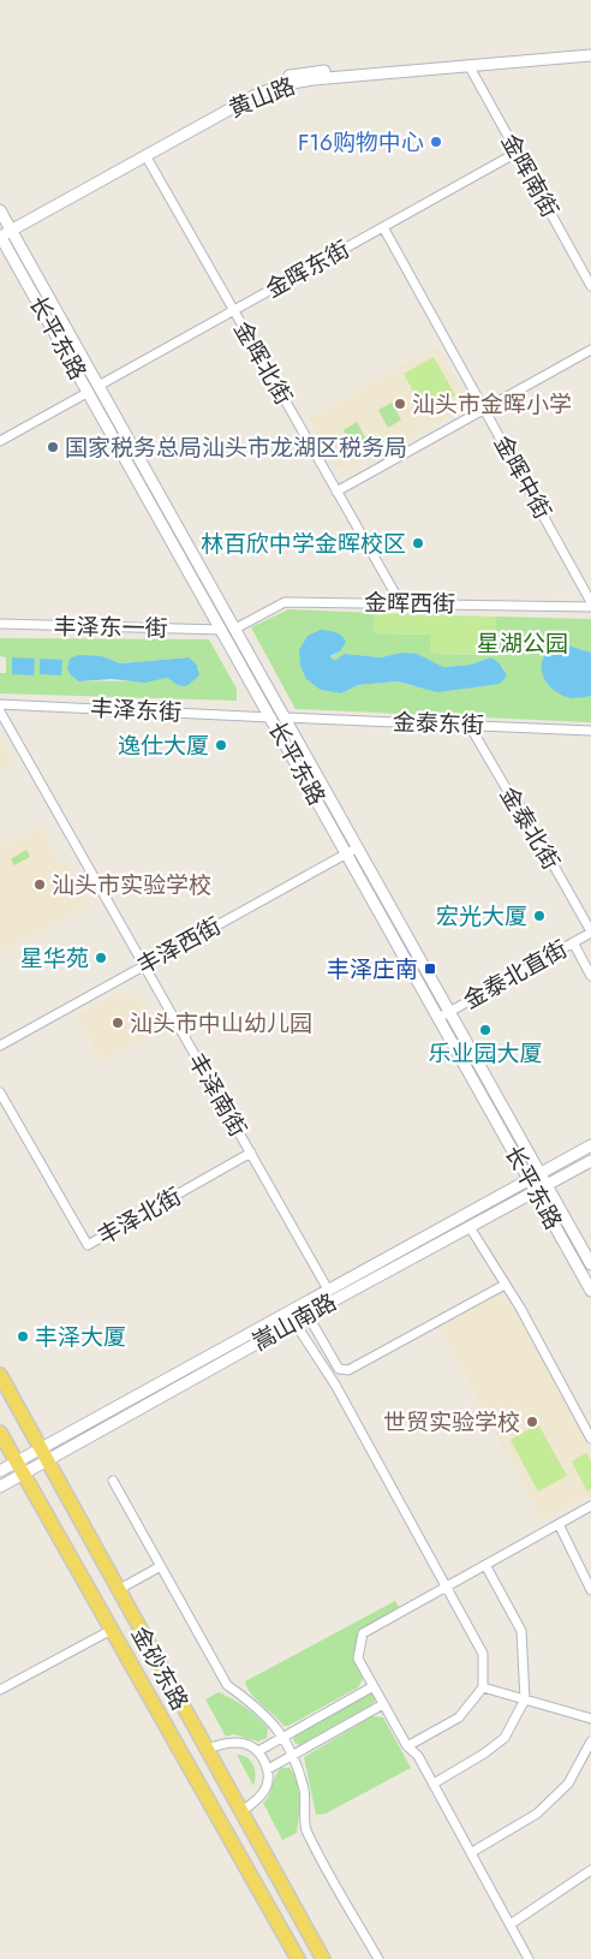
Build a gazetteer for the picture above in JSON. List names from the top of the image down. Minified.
{"streets":{"main road":["金砂东路"],"street":["黄山路","金晖南街","金晖东街","长平东路","金晖北街","金晖中街","金晖西街","丰泽东一街","丰泽东街","金泰东街","金泰北街","丰泽西街","金泰北直街","丰泽南街","丰泽北街","嵩山南路"]},"crossings":[["黄山路","金晖南街"],["黄山路","长平东路"],["黄山路","金晖北街"],["金晖南街","金晖东街"],["金晖东街","长平东路"],["金晖东街","金晖北街"],["金晖东街","金晖中街"],["长平东路","金晖西街"],["长平东路","丰泽东一街"],["长平东路","丰泽东街"],["长平东路","金泰东街"],["长平东路","丰泽西街"],["长平东路","金泰北直街"],["长平东路","嵩山南路"],["金晖北街","金晖西街"],["金泰东街","金泰北街"],["金泰北街","金泰北直街"],["丰泽西街","丰泽南街"],["丰泽南街","丰泽北街"],["丰泽南街","嵩山南路"],["嵩山南路","金砂东路"]],"parks":["星湖公园"],"places":{"other":["F16购物中心","汕头市金晖小学","国家税务总局汕头市龙湖区税务局","林百欣中学金晖校区","逸仕大厦","汕头市实验学校","宏光大厦","星华苑","汕头市中山幼儿园","乐业园大厦","丰泽大厦","世贸实验学校"],"transit":["丰泽庄南"]}}
